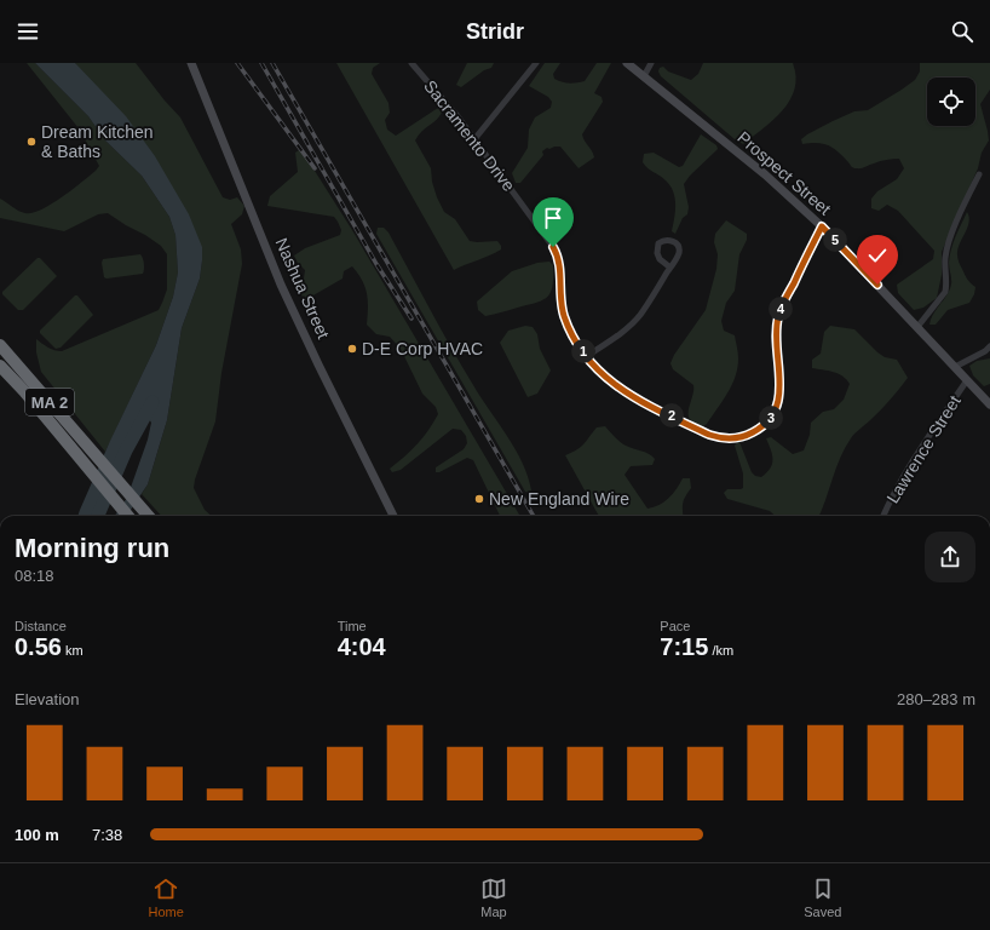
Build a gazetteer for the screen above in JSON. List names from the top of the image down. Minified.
{"streets":{"highway":["MA 2"],"main road":["Prospect Street","Nashua Street"],"street":["Sacramento Drive","Lawrence Street"]},"crossings":[["Sacramento Drive","Prospect Street"],["Prospect Street","Lawrence Street"]],"places":["Dream Kitchen & Baths","D-E Corp HVAC","New England Wire"],"page":{"header":"Stridr","pins":["5","4","1","2","3"],"heading":["Morning run","08:18"],"stats":[["Distance","0.56 km"],["Time","4:04"],["Pace","7:15 /km"]],"chart":["Elevation","280–283 m"],"list":[{"name":"100 m","note":"7:38"}],"tabs":["Home","Map","Saved"]}}
